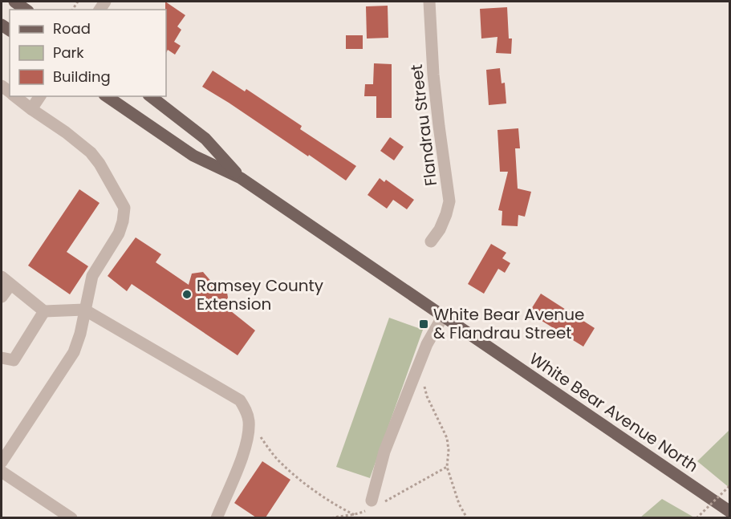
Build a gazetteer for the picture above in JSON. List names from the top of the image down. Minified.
{"streets":{"main road":["White Bear Avenue North"],"street":["Flandrau Street"]},"places":{"other":["Ramsey County Extension"],"transit":["White Bear Avenue & Flandrau Street"]},"legend":["Road","Park","Building"]}
